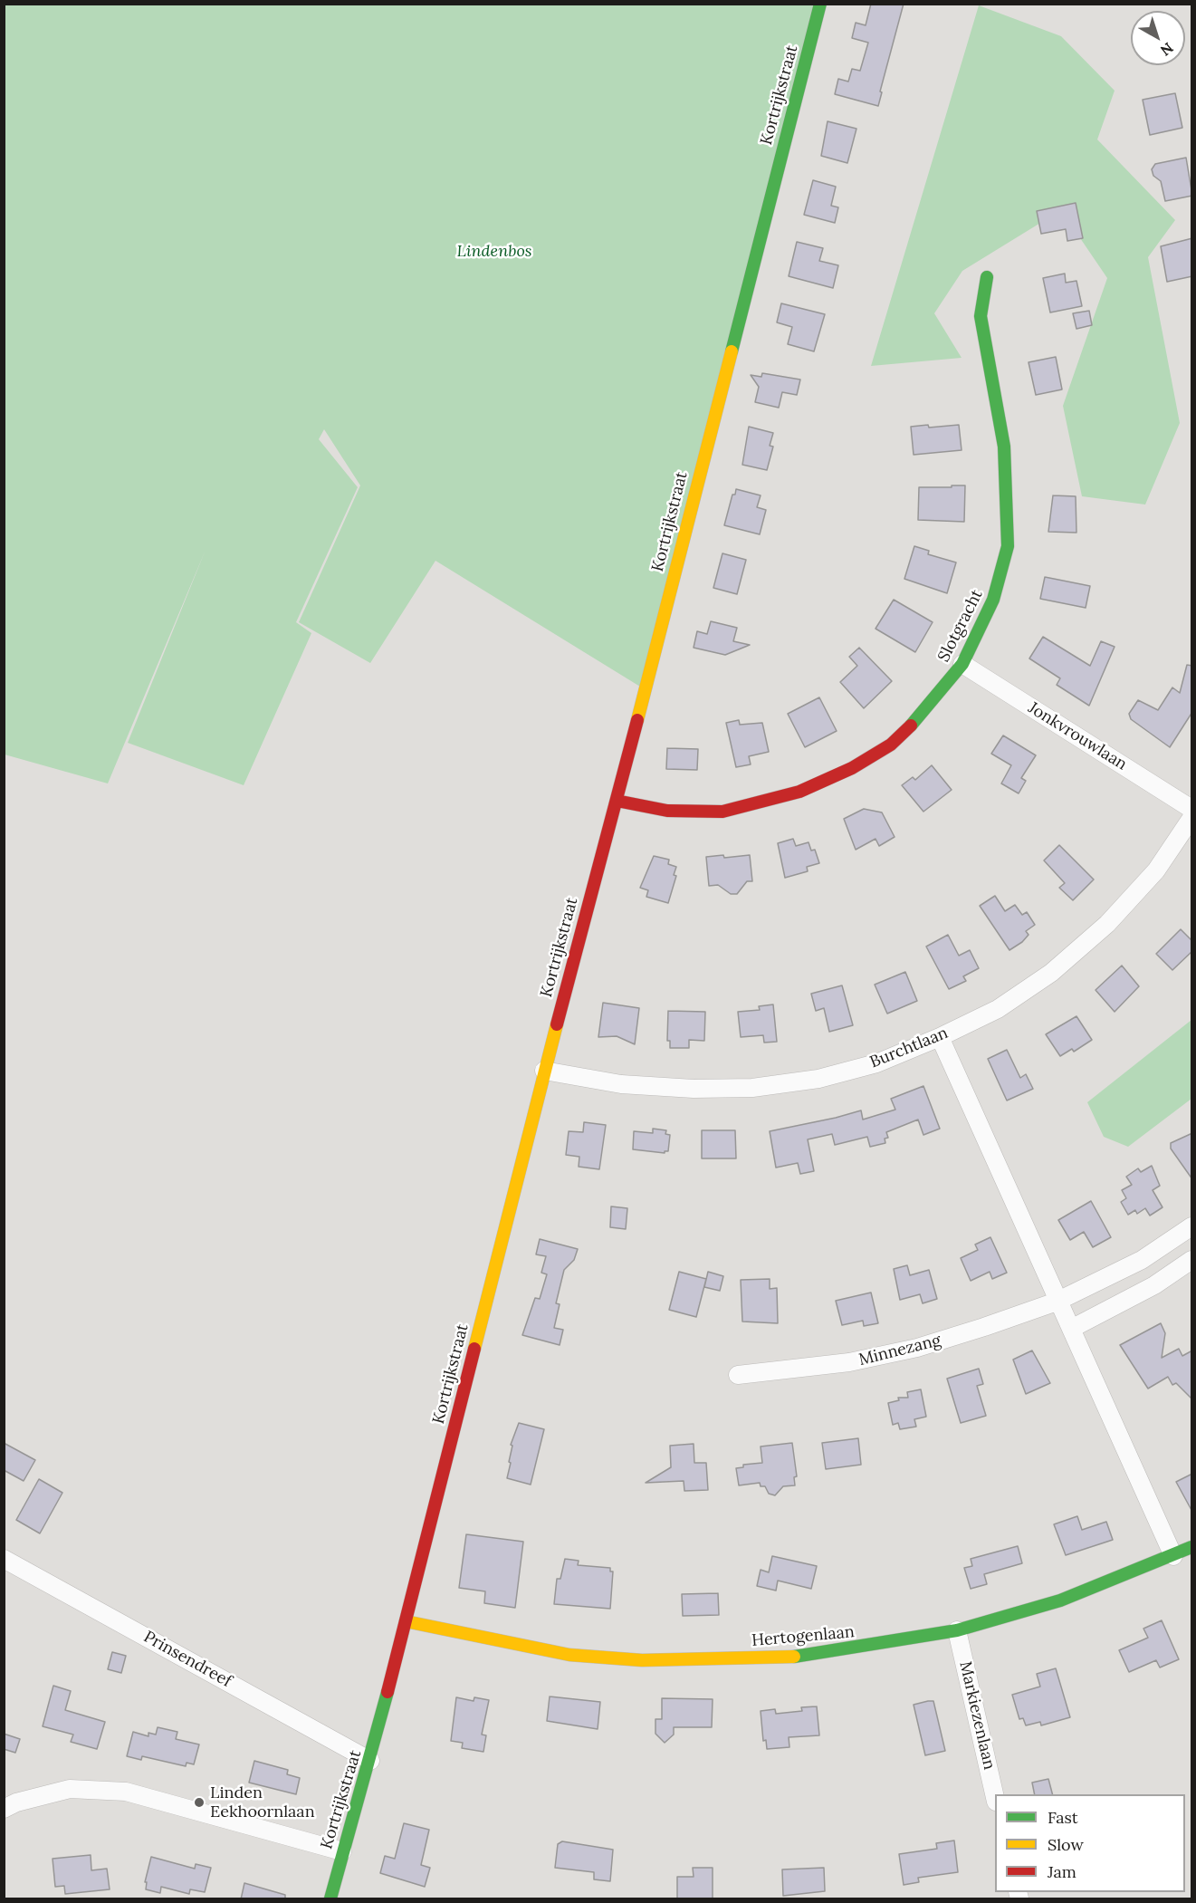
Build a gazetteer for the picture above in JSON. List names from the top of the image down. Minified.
{"streets":{"street":["Kortrijkstraat","Slotgracht","Jonkvrouwlaan","Burchtlaan","Minnezang","Hertogenlaan","Prinsendreef","Markiezenlaan"]},"crossings":[["Kortrijkstraat","Slotgracht"],["Kortrijkstraat","Burchtlaan"],["Kortrijkstraat","Hertogenlaan"],["Kortrijkstraat","Prinsendreef"],["Slotgracht","Jonkvrouwlaan"],["Hertogenlaan","Markiezenlaan"]],"parks":["Lindenbos"],"places":["Linden Eekhoornlaan"],"legend":["Fast","Slow","Jam"],"north":"bottom right"}
